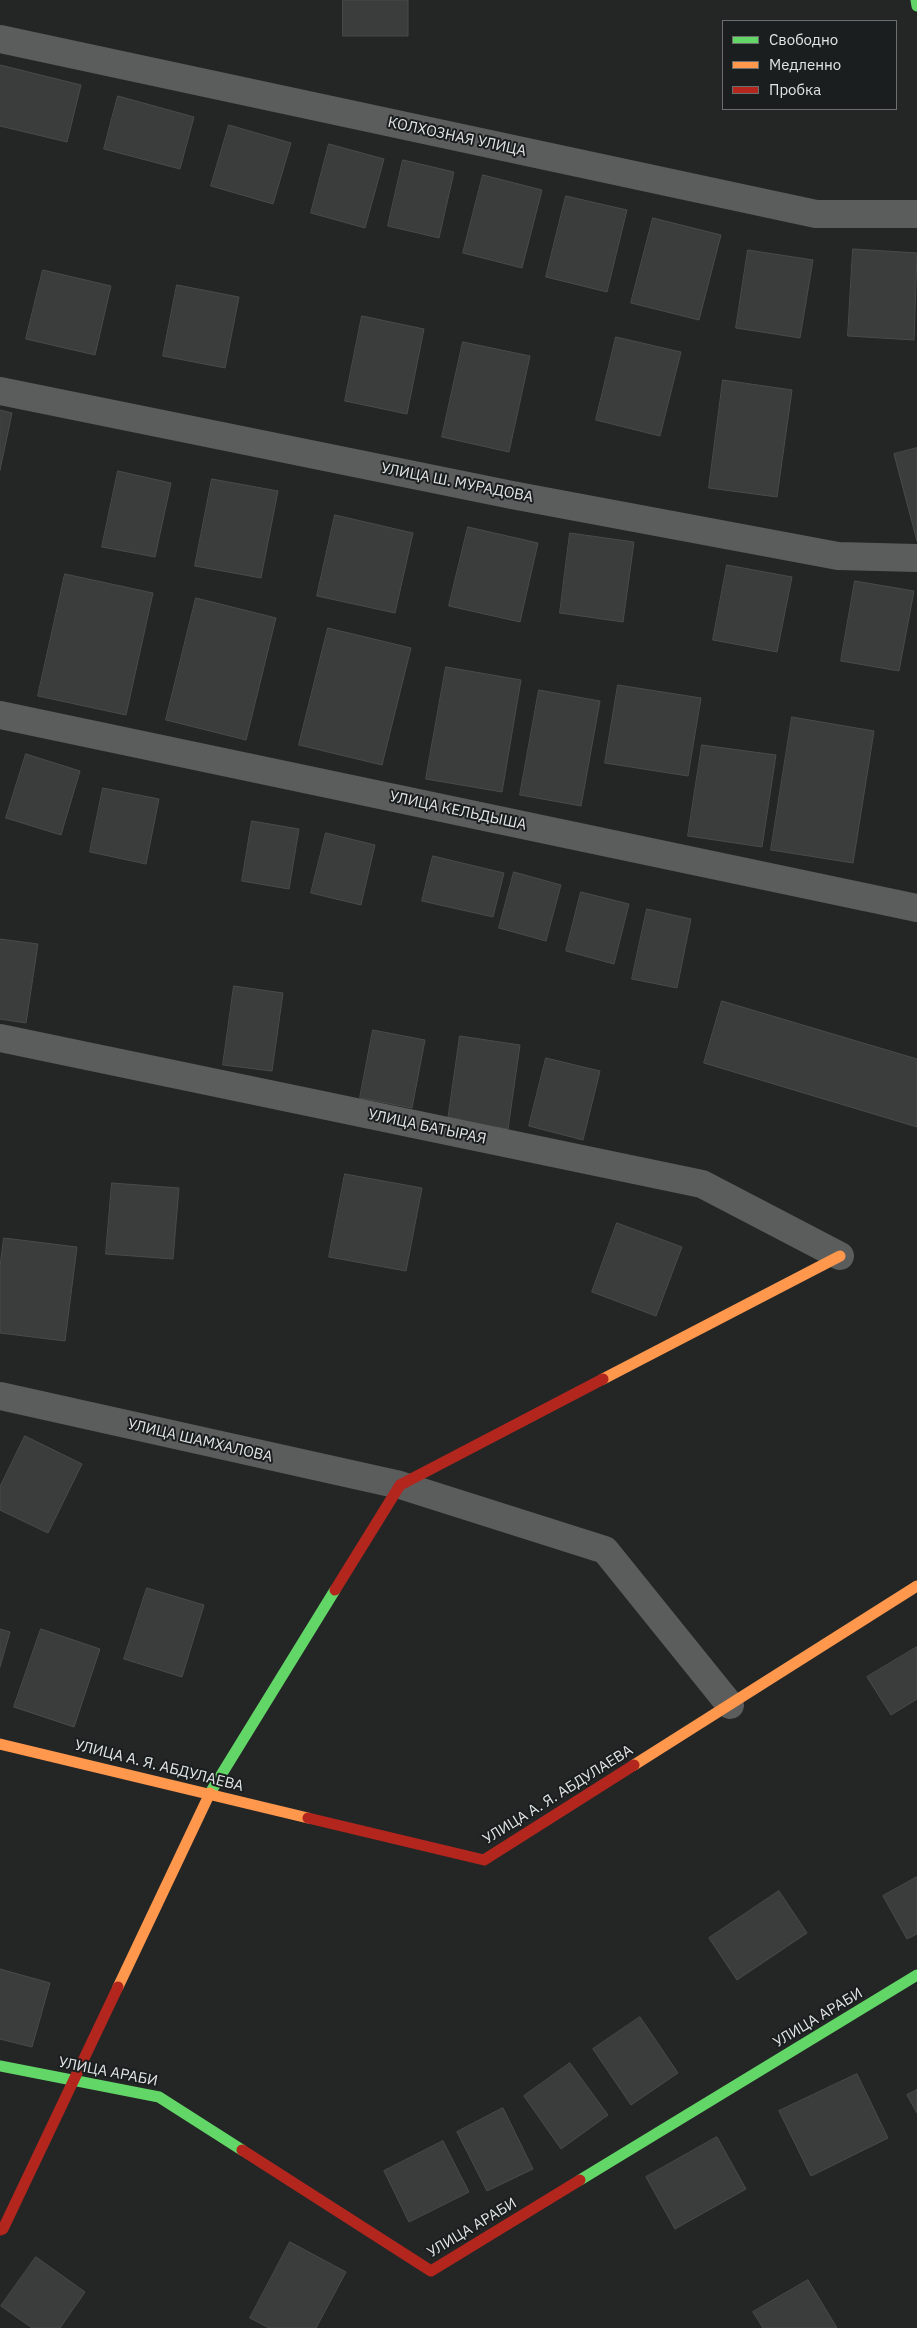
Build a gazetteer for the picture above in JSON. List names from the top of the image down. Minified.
{"streets":{"street":["КОЛХОЗНАЯ УЛИЦА","УЛИЦА Ш. МУРАДОВА","УЛИЦА КЕЛЬДЫША","УЛИЦА БАТЫРАЯ","УЛИЦА ШАМХАЛОВА","УЛИЦА А. Я. АБДУЛАЕВА","УЛИЦА АРАБИ"]},"crossings":[["УЛИЦА ШАМХАЛОВА","УЛИЦА А. Я. АБДУЛАЕВА"]],"legend":["Свободно","Медленно","Пробка"]}
